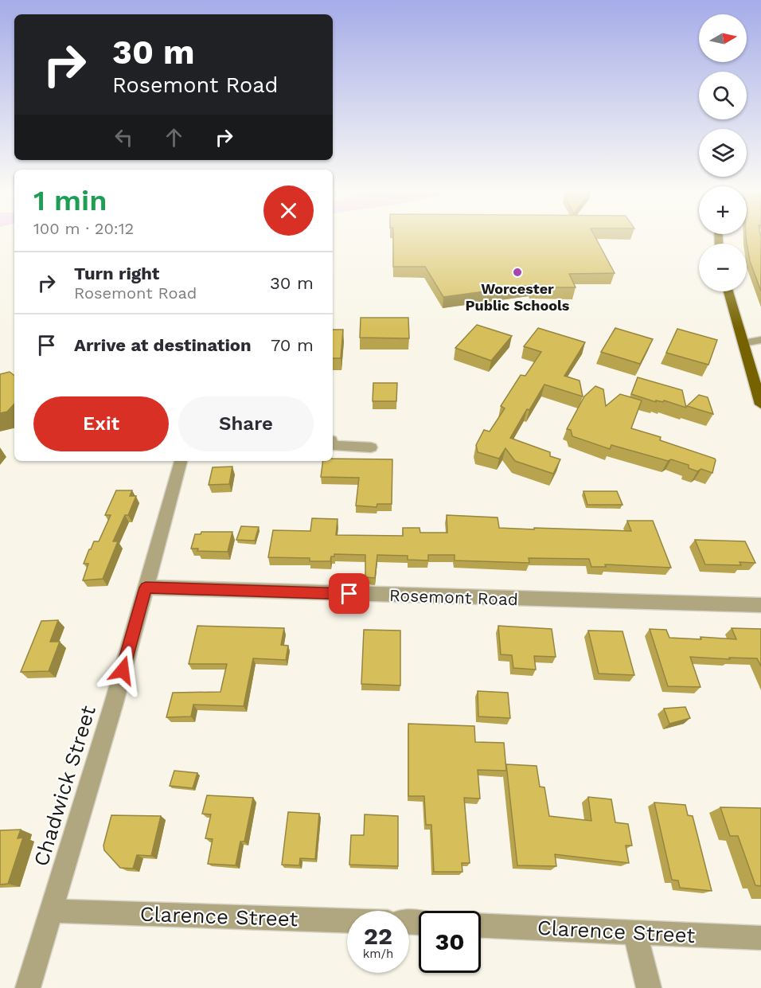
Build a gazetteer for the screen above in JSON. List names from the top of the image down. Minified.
{"streets":{"street":["Rosemont Road","Chadwick Street","Clarence Street"]},"crossings":[["Rosemont Road","Chadwick Street"],["Chadwick Street","Clarence Street"]],"places":["Worcester Public Schools"],"north":"right","page":{"map_buttons":["+","−"],"turn":["30 m","Rosemont Road"],"heading":["1 min","100 m · 20:12"],"list":[{"name":"Turn right","note":"Rosemont Road","value":"30 m"},{"name":"Arrive at destination","value":"70 m"}],"buttons":["Exit","Share"],"speed":"22 km/h","limit":"30"}}
